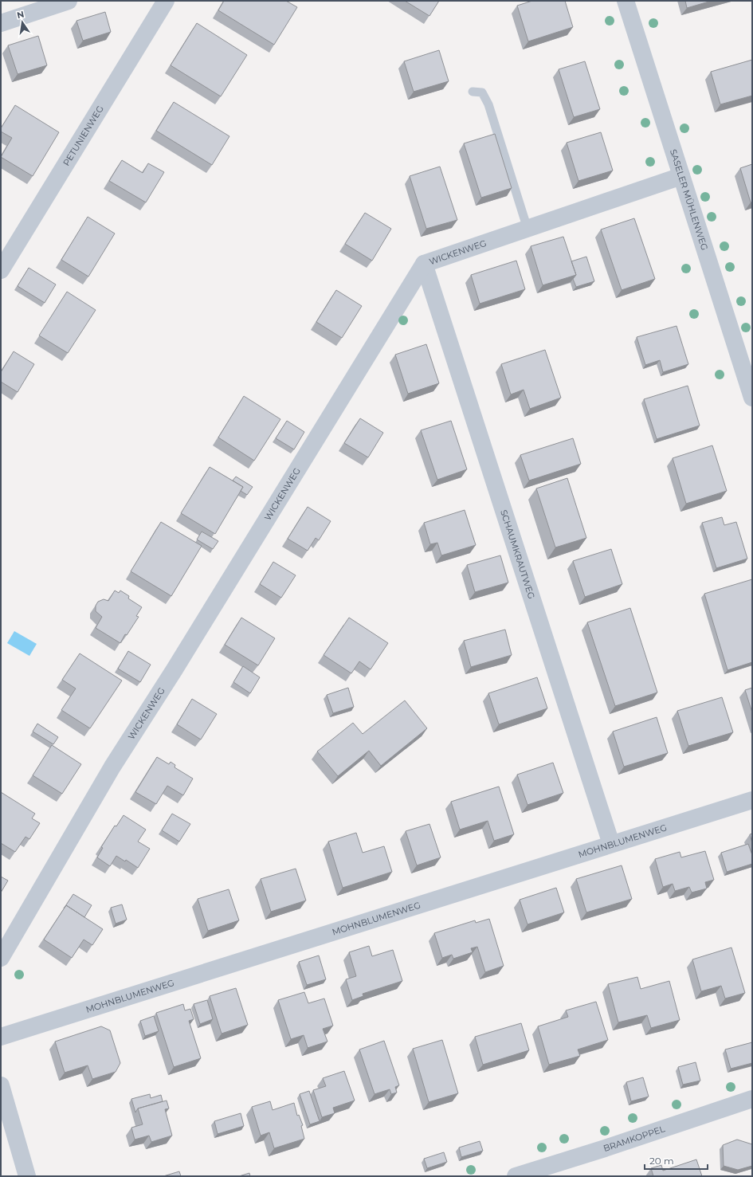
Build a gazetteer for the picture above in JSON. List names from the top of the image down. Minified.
{"streets":{"street":["PETUNIENWEG","SASELER MÜHLENWEG","WICKENWEG","SCHAUMKRAUTWEG","MOHNBLUMENWEG","BRAMKOPPEL"]},"crossings":[["SASELER MÜHLENWEG","WICKENWEG"],["WICKENWEG","SCHAUMKRAUTWEG"],["SCHAUMKRAUTWEG","MOHNBLUMENWEG"]],"scale_bar":"20 m","north":"top"}
